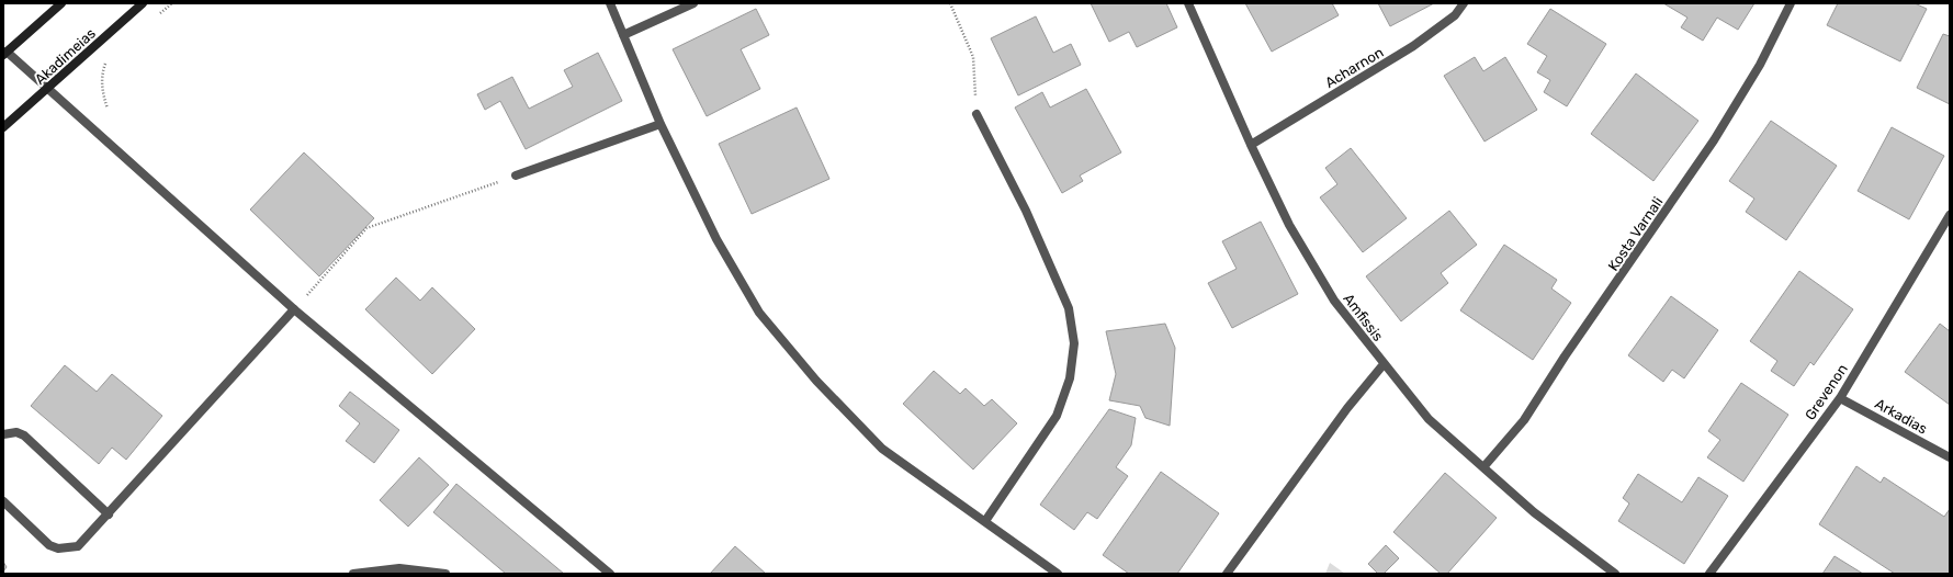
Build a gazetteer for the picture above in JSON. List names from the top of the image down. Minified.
{"streets":{"main road":["Akadimeias"],"street":["Acharnon","Kosta Varnali","Amfissis","Grevenon","Arkadias"]},"crossings":[["Acharnon","Amfissis"],["Kosta Varnali","Amfissis"],["Grevenon","Arkadias"]]}
